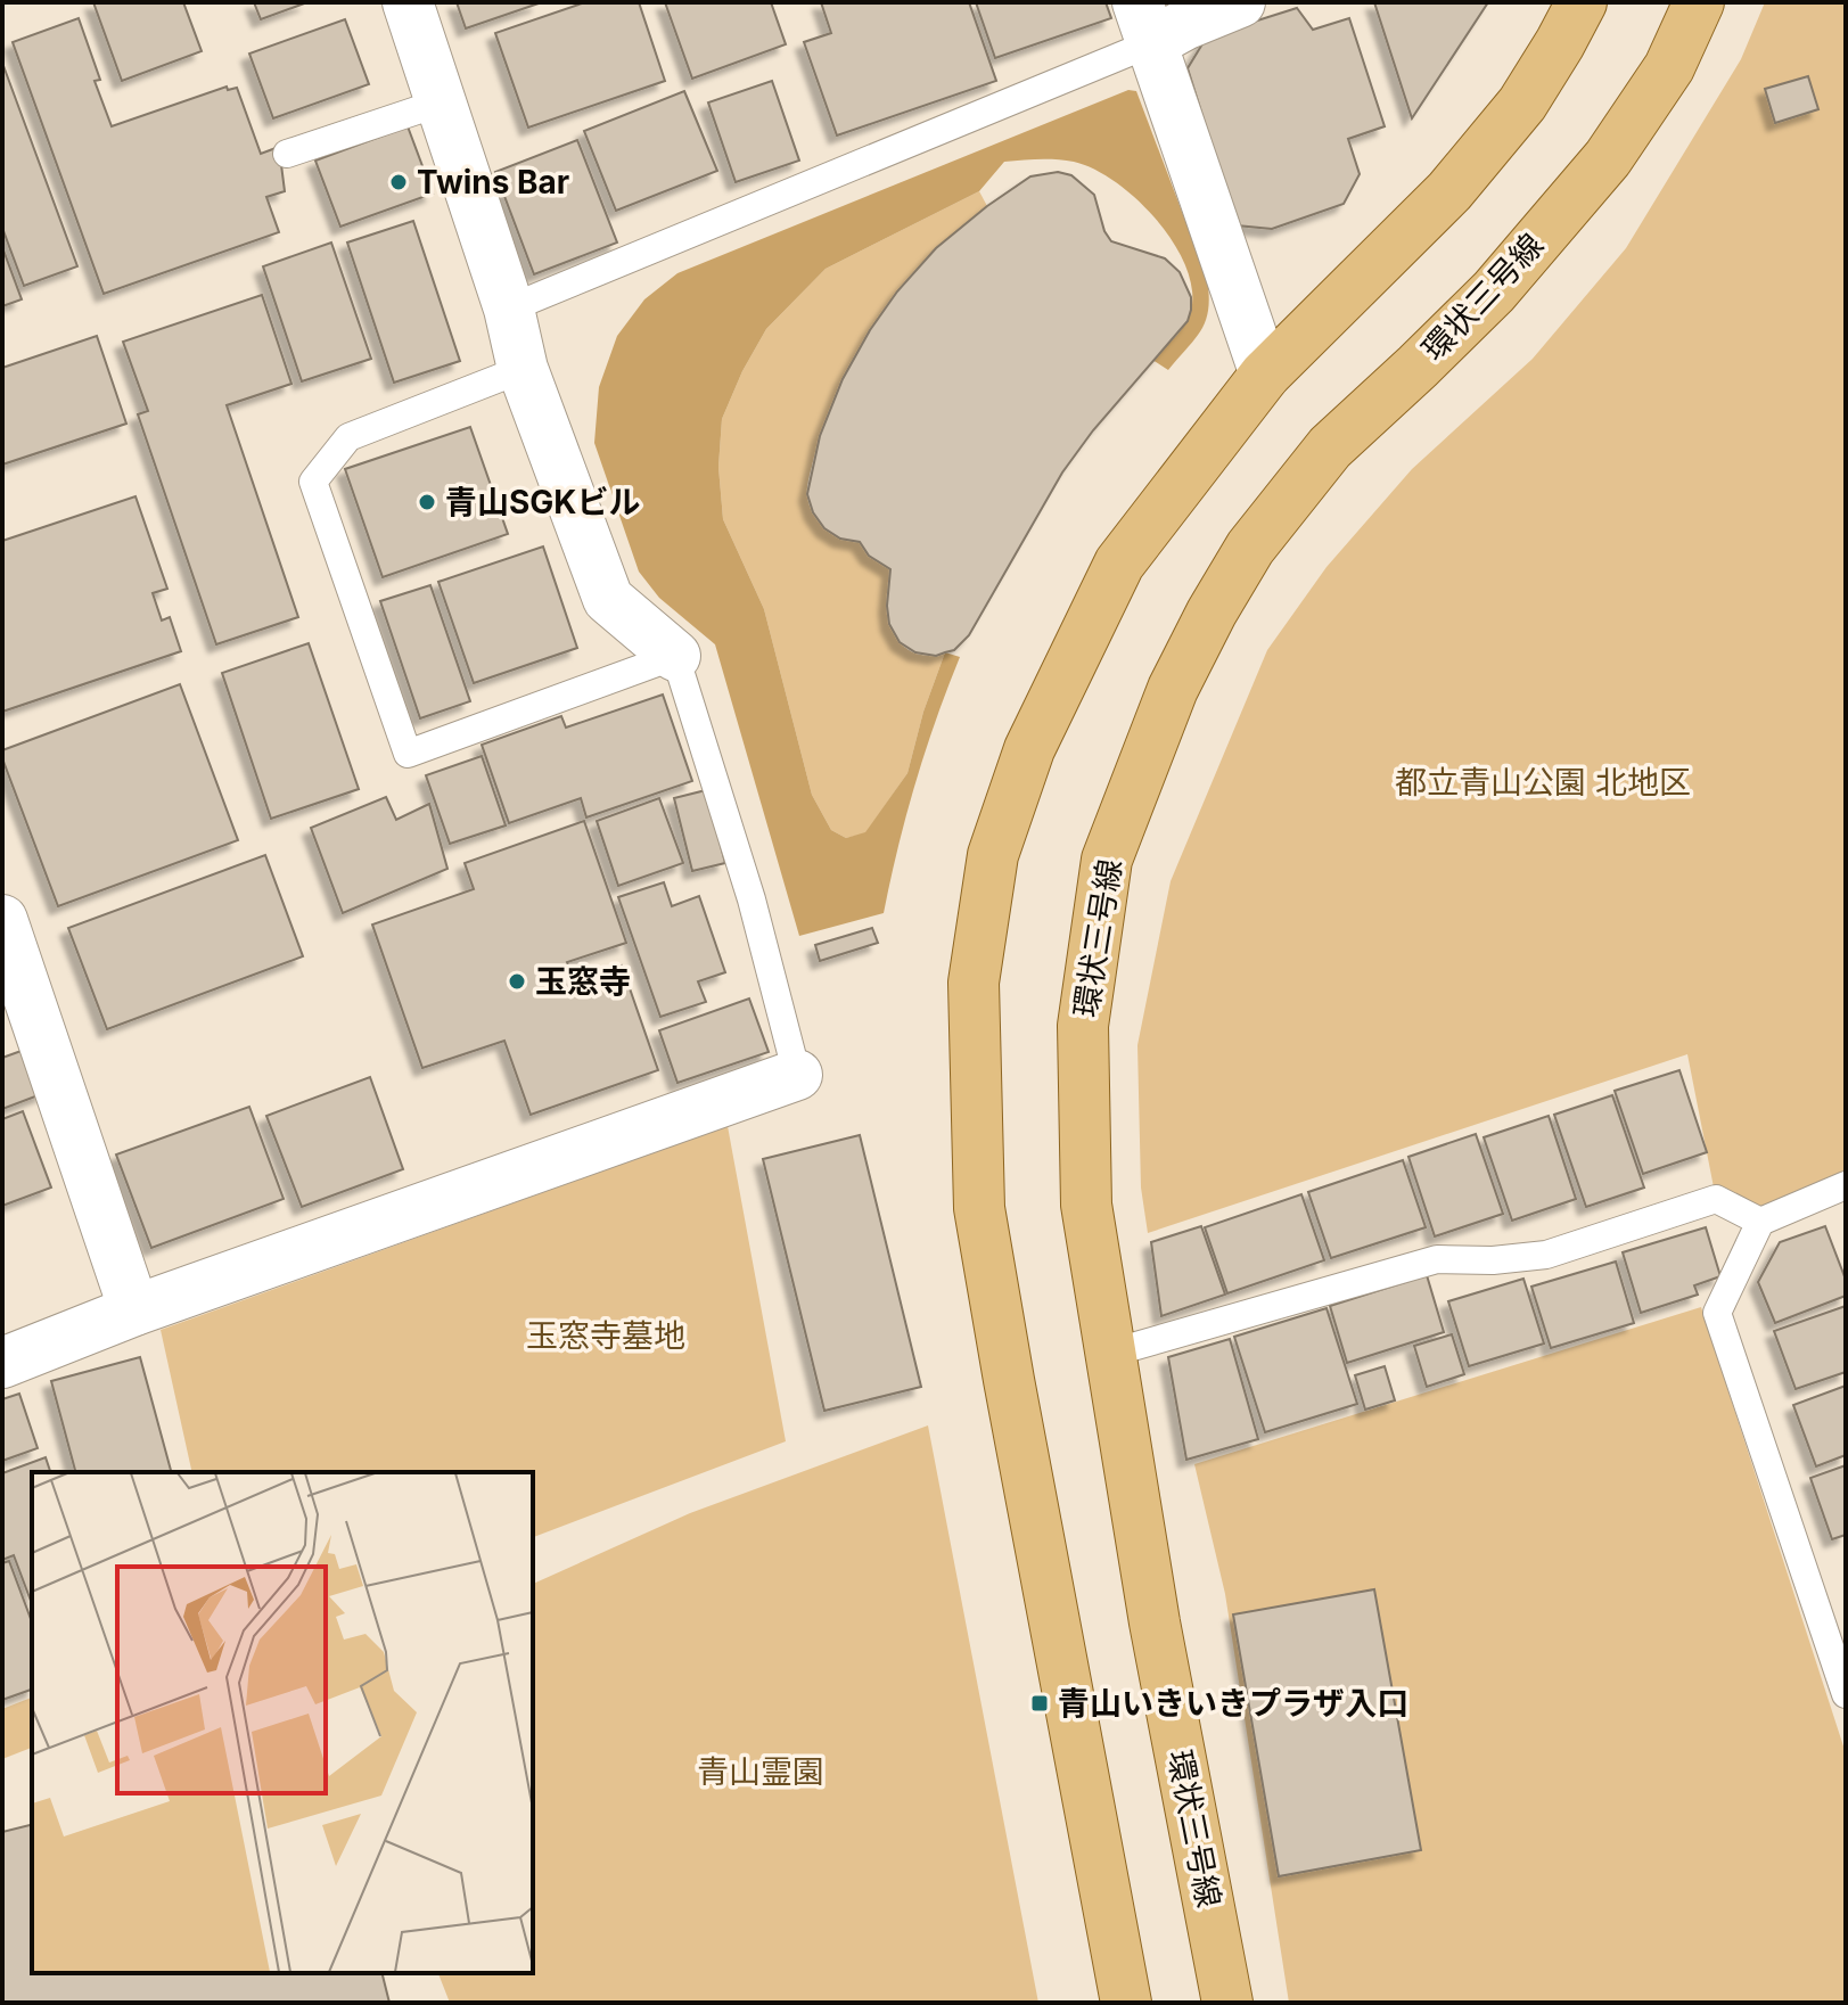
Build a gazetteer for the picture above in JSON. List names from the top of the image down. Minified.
{"streets":{"main road":["環状三号線"]},"parks":["都立青山公園 北地区","玉窓寺墓地","青山霊園"],"places":{"other":["Twins Bar","青山SGKビル","玉窓寺"],"transit":["青山いきいきプラザ入口"]}}
